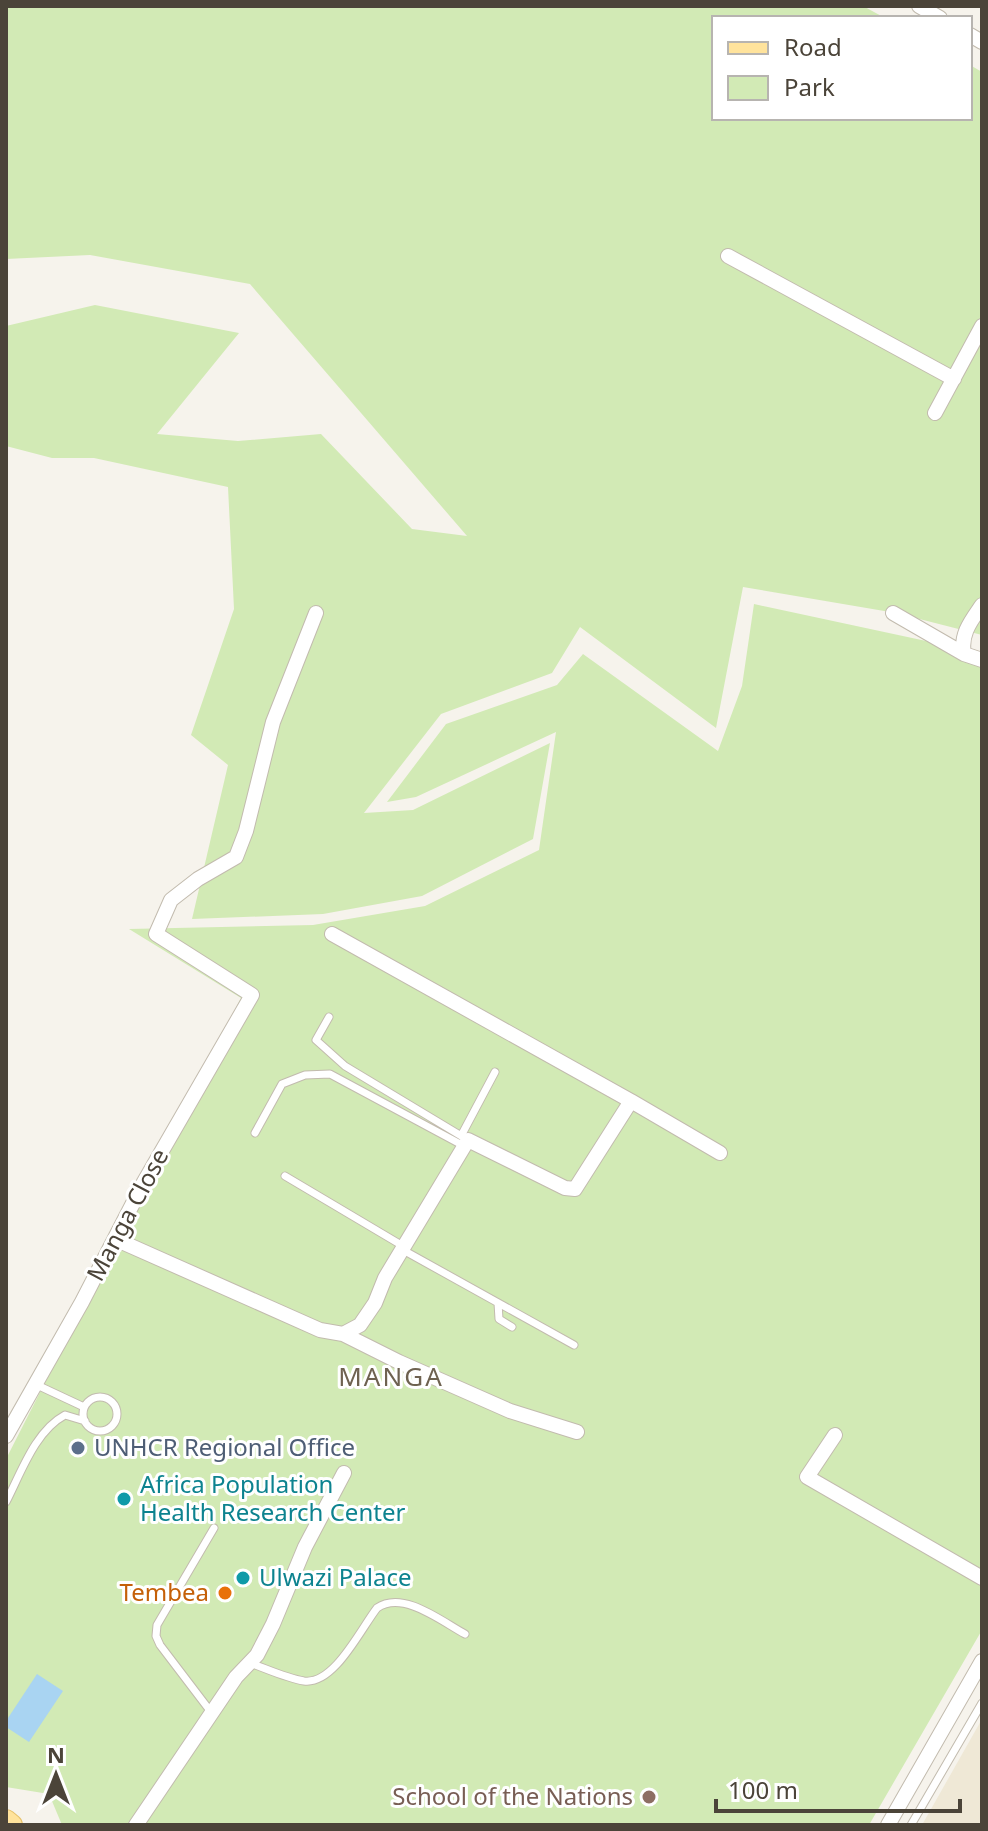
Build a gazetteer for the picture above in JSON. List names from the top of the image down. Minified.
{"streets":{"street":["Manga Close"]},"districts":["MANGA"],"places":["UNHCR Regional Office","Africa Population Health Research Center","Ulwazi Palace","Tembea","School of the Nations"],"legend":["Road","Park"],"scale_bar":"100 m","north":"top"}
